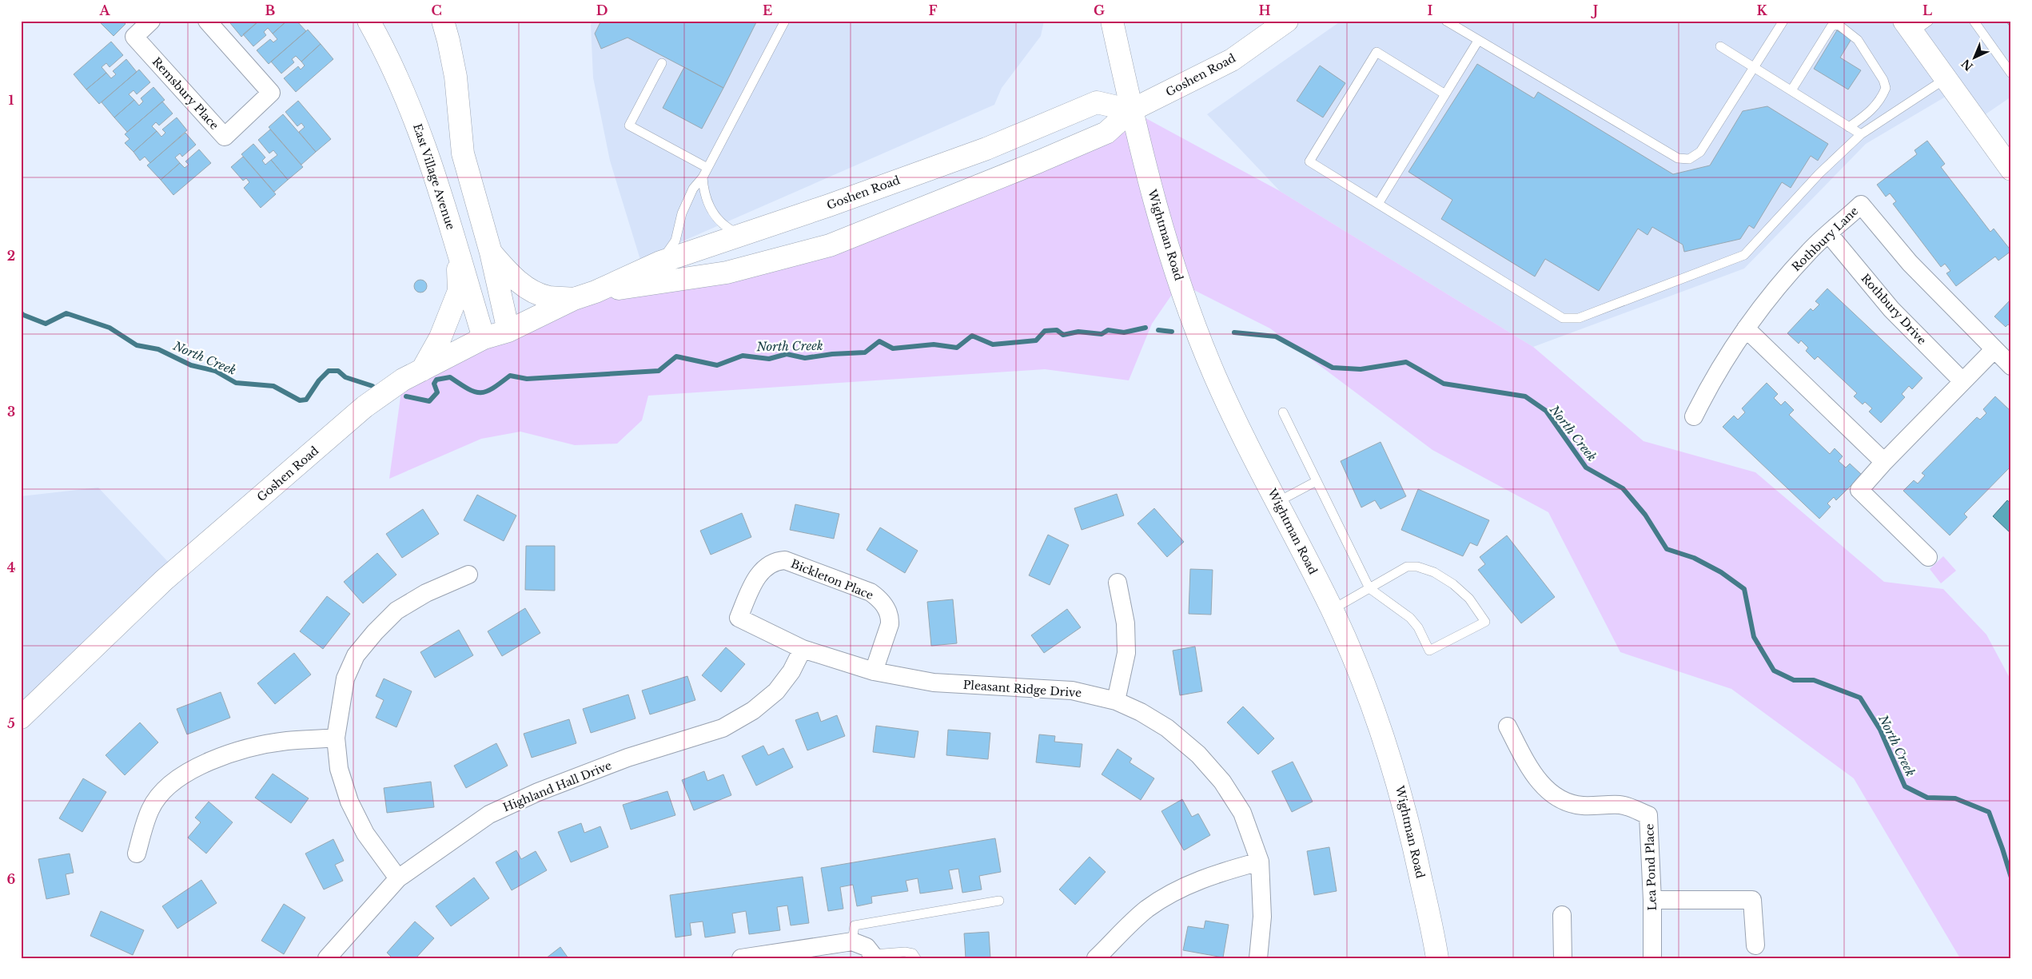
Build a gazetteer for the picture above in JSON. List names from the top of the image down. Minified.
{"streets":{"street":["Goshen Road","Remsbury Place","East Village Avenue","Wightman Road","Rothbury Lane","Rothbury Drive","Bickleton Place","Pleasant Ridge Drive","Highland Hall Drive","Lea Pond Place"]},"crossings":[["Goshen Road","East Village Avenue"],["Goshen Road","Wightman Road"],["Rothbury Lane","Rothbury Drive"],["Bickleton Place","Pleasant Ridge Drive"],["Pleasant Ridge Drive","Highland Hall Drive"]],"water":["North Creek"],"north":"bottom left","grid":{"columns":["A","B","C","D","E","F","G","H","I","J","K","L"],"rows":["1","2","3","4","5","6"]}}
